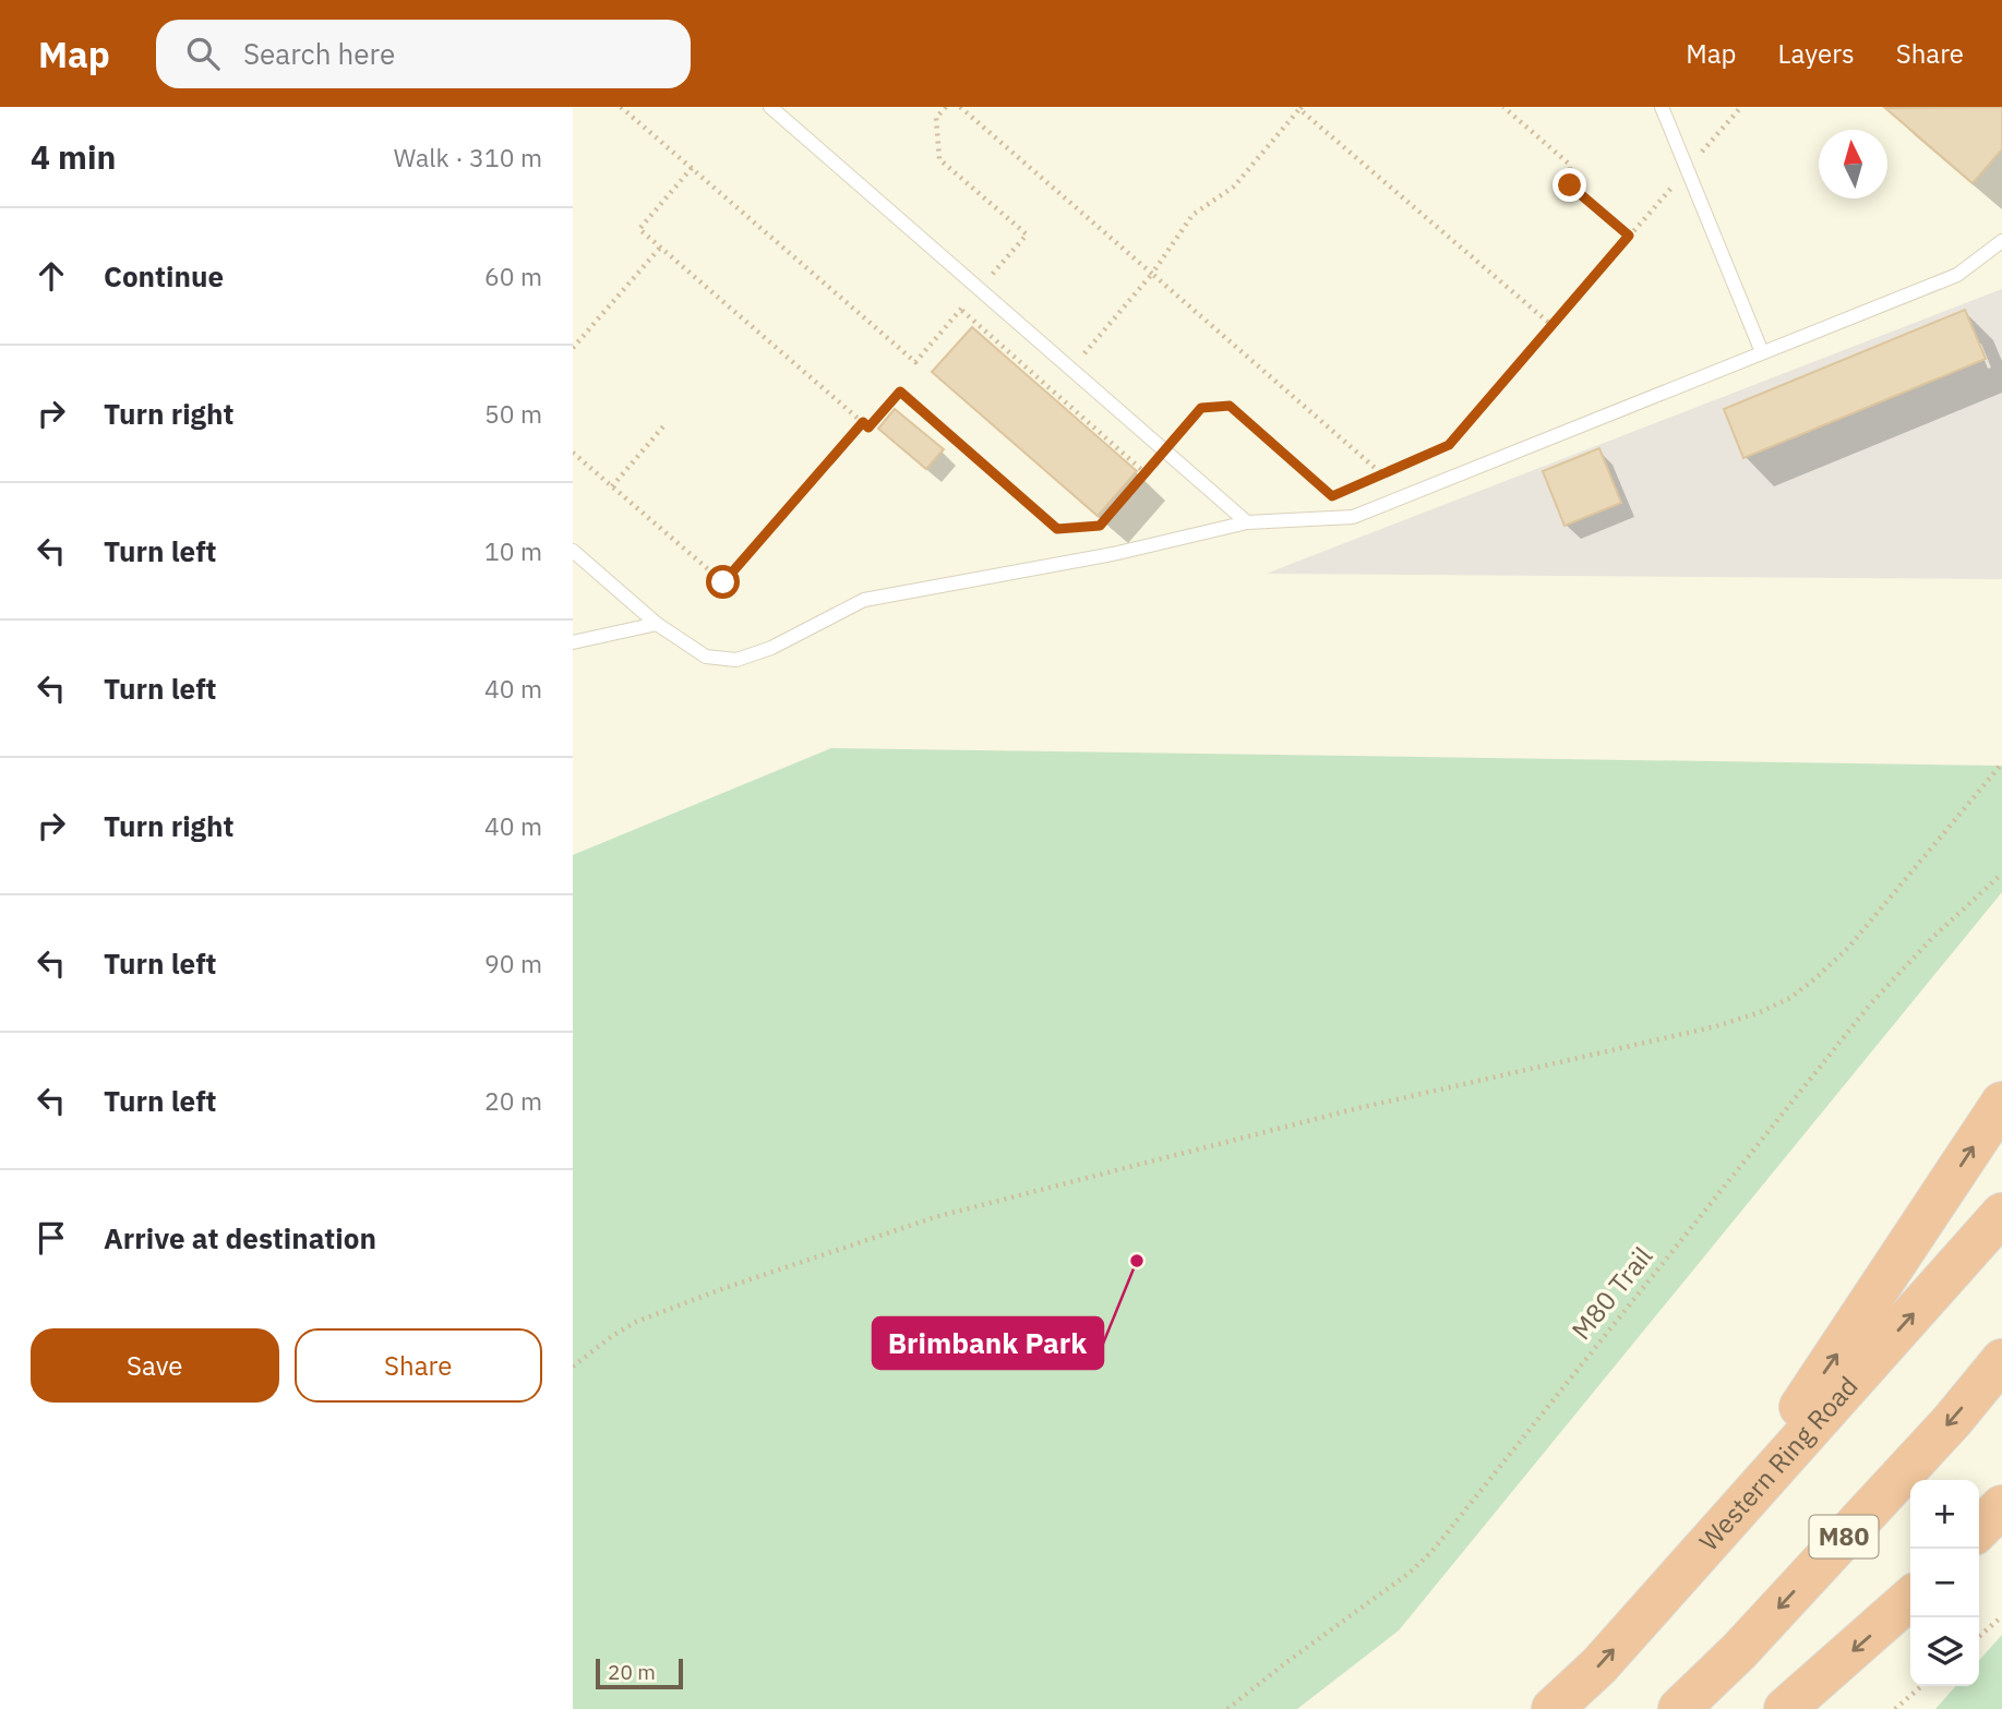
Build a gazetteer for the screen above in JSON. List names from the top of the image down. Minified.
{"streets":{"highway":["Western Ring Road","M80"],"path":["M80 Trail"]},"places":["Brimbank Park"],"scale_bar":"20 m","north":"top","page":{"header":"Map","search":"Search here","nav":["Map","Layers","Share"],"heading":["4 min","Walk · 310 m"],"list":[["Continue","60 m"],["Turn right","50 m"],["Turn left","10 m"],["Turn left","40 m"],["Turn right","40 m"],["Turn left","90 m"],["Turn left","20 m"],"Arrive at destination"],"buttons":["Save","Share"],"map_buttons":["+","−"],"scale":"20 m"}}
